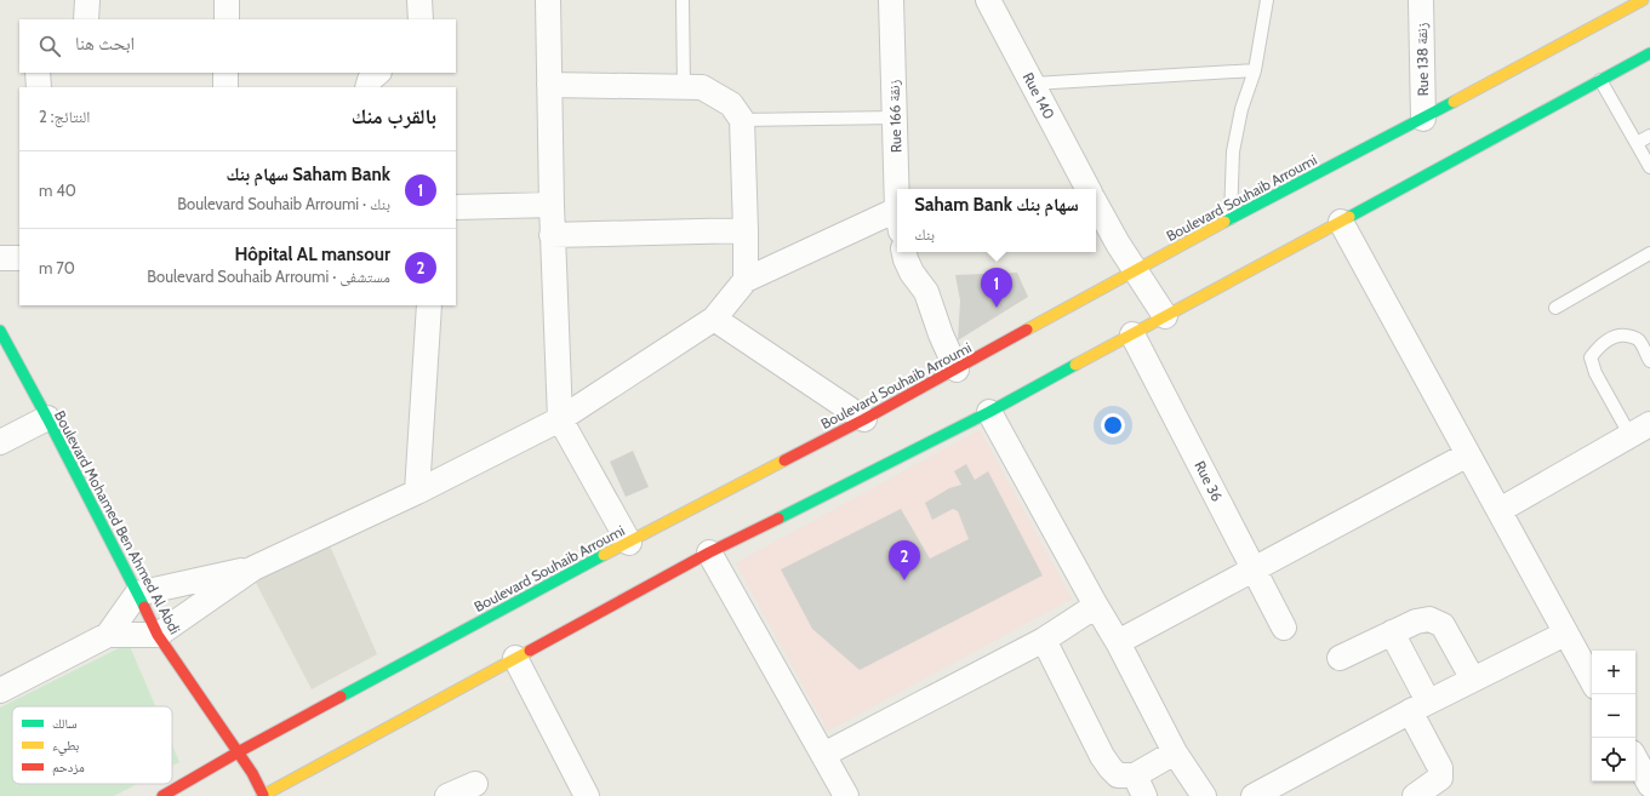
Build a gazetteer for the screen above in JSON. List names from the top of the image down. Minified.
{"streets":{"street":["Rue 138 زنقة","Rue 140","Rue 166 زنقة","Boulevard Souhaib Arroumi","Rue 36","Boulevard Mohamed Ben Ahmed Al Abdi"]},"crossings":[["Rue 138 زنقة","Boulevard Souhaib Arroumi"],["Boulevard Souhaib Arroumi","Boulevard Mohamed Ben Ahmed Al Abdi"]],"legend":["سالك","بطيء","مزدحم"],"page":{"search":"ابحث هنا","heading":["بالقرب منك","النتائج: 2"],"list":[{"mark":"1","name":"Saham Bank سهام بنك","note":"بنك · Boulevard Souhaib Arroumi","value":"40 m"},{"mark":"2","name":"Hôpital AL mansour","note":"مستشفى · Boulevard Souhaib Arroumi","value":"70 m"}],"popup":["Saham Bank سهام بنك","بنك"],"pins":["1","2"],"map_buttons":["+","−"]}}
